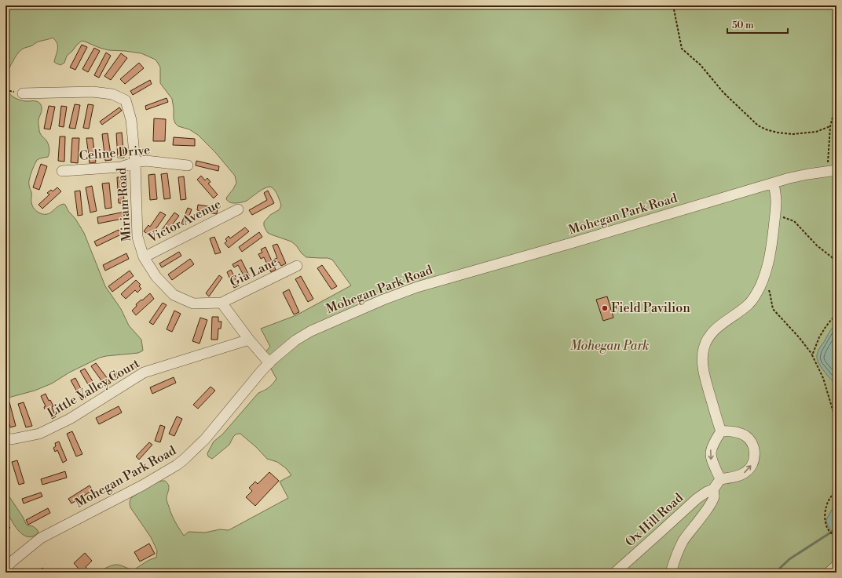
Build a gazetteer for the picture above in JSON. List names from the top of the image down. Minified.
{"streets":{"street":["Celine Drive","Miriam Road","Mohegan Park Road","Victor Avenue","Gia Lane","Little Valley Court","Ox Hill Road"]},"crossings":[["Celine Drive","Miriam Road"],["Miriam Road","Victor Avenue"],["Miriam Road","Gia Lane"]],"parks":["Mohegan Park"],"places":["Field Pavilion"],"scale_bar":"50 m"}
